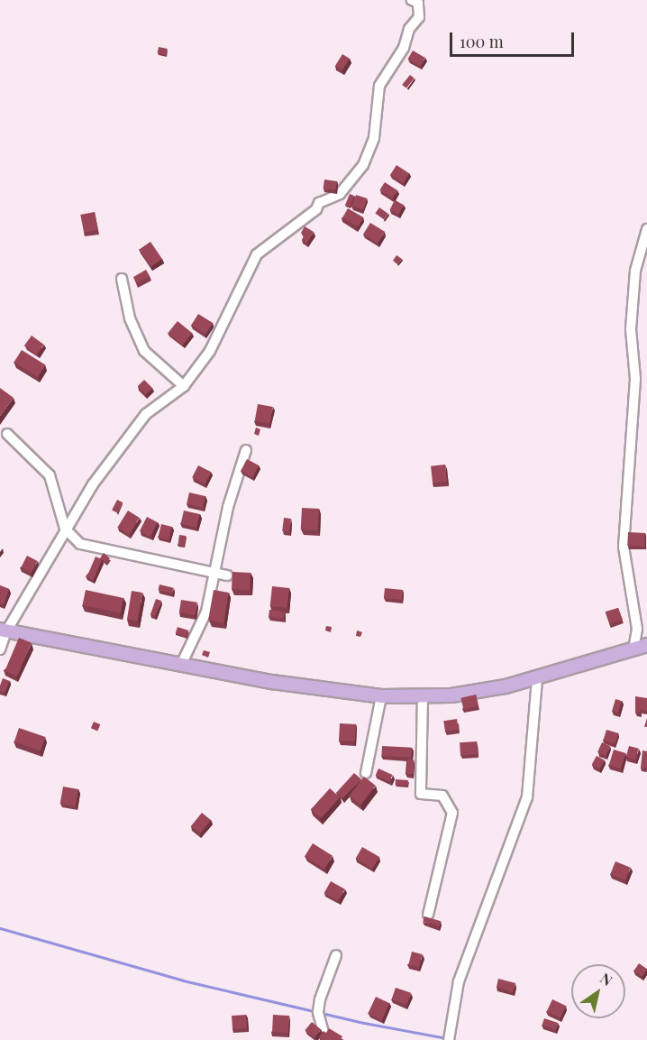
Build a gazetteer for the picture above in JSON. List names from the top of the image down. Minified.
{"scale_bar":"100 m","north":"top right"}
